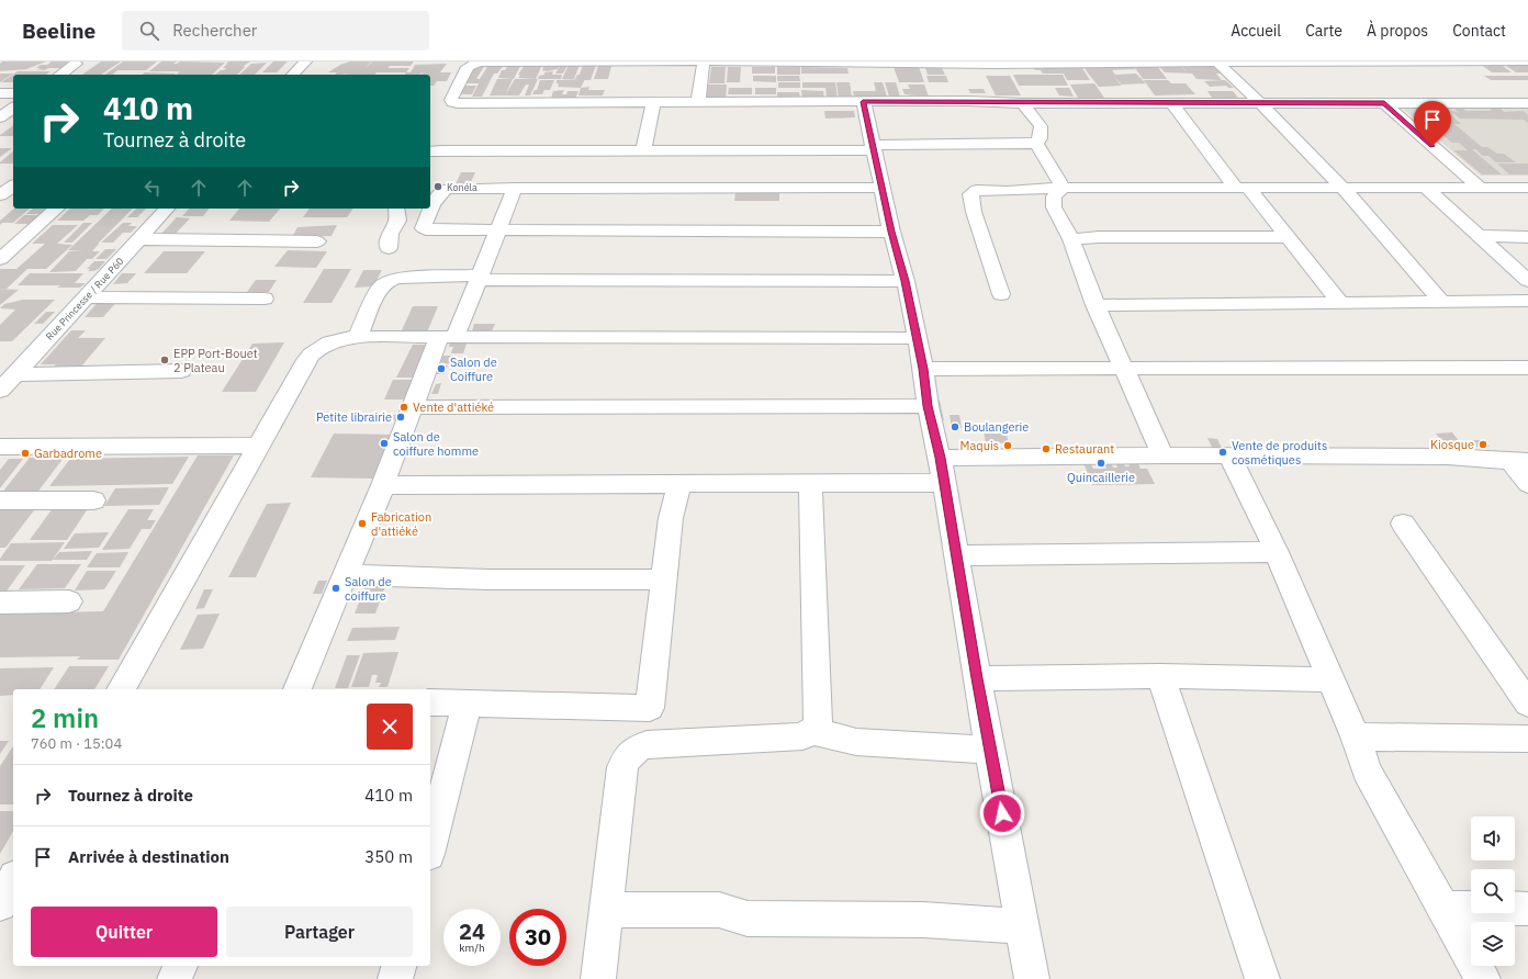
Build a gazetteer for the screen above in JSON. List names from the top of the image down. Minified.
{"streets":{"street":["Rue Princesse / Rue P60"]},"places":["Konéla","EPP Port-Bouet 2 Plateau","Salon de Coiffure","Vente d'attiéké","Petite librairie","Boulangerie","Salon de coiffure homme","Kiosque","Maquis","Restaurant","Vente de produits cosmétiques","Garbadrome","Quincaillerie","Fabrication d'attiéké","Salon de coiffure"],"page":{"header":"Beeline","search":"Rechercher","nav":["Accueil","Carte","À propos","Contact"],"turn":["410 m","Tournez à droite"],"heading":["2 min","760 m · 15:04"],"list":[{"name":"Tournez à droite","value":"410 m"},{"name":"Arrivée à destination","value":"350 m"}],"buttons":["Quitter","Partager"],"speed":"24 km/h","limit":"30"}}
